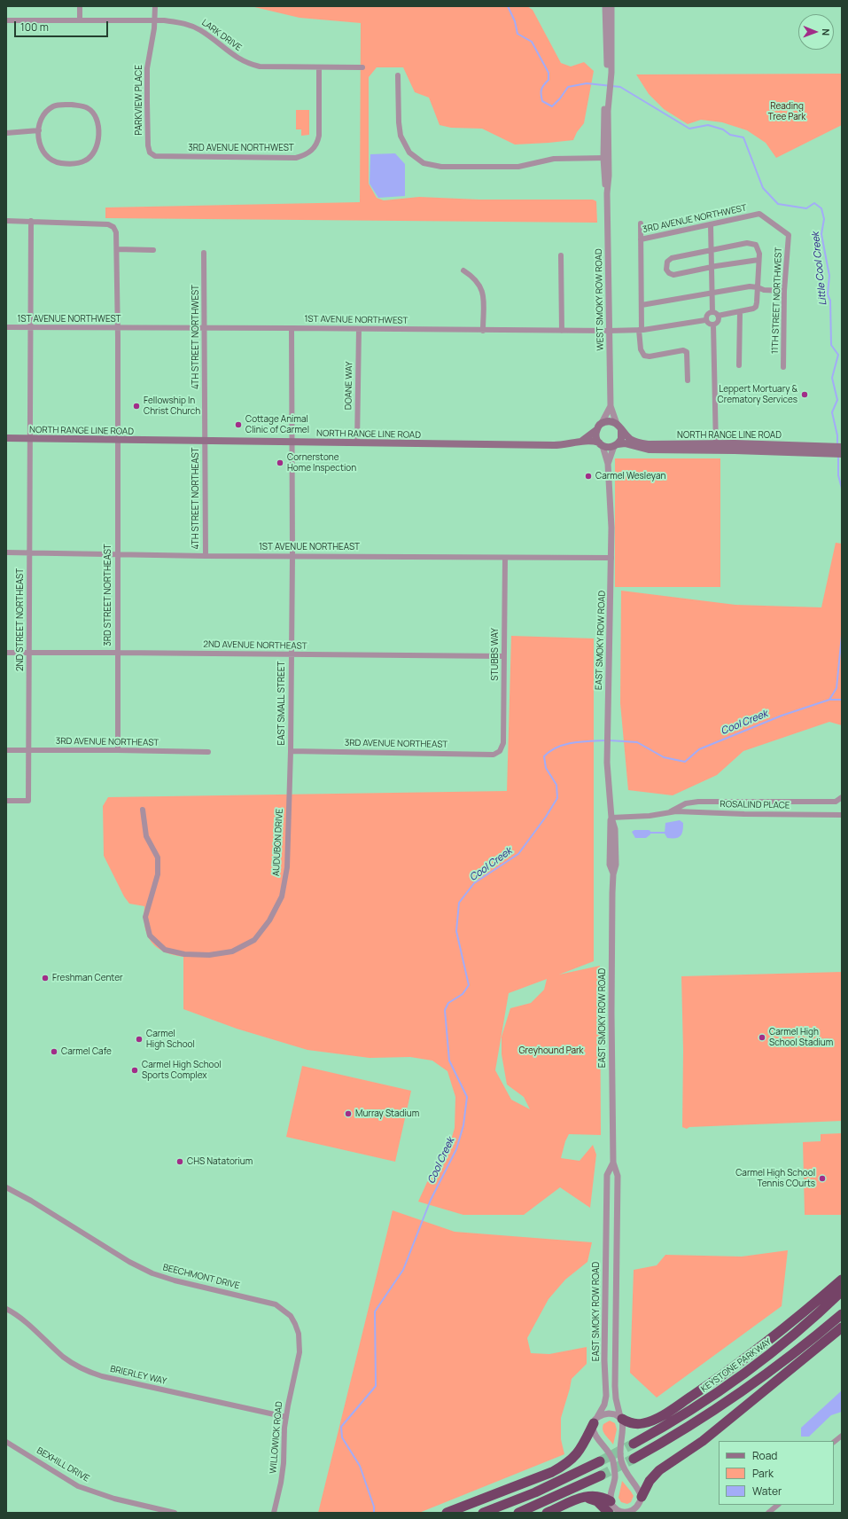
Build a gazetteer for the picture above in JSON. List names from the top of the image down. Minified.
{"streets":{"highway":["KEYSTONE PARKWAY"],"main road":["NORTH RANGE LINE ROAD"],"street":["LARK DRIVE","PARKVIEW PLACE","3RD AVENUE NORTHWEST","WEST SMOKY ROW ROAD","11TH STREET NORTHWEST","1ST AVENUE NORTHWEST","4TH STREET NORTHWEST","DOANE WAY","4TH STREET NORTHEAST","1ST AVENUE NORTHEAST","3RD STREET NORTHEAST","2ND STREET NORTHEAST","EAST SMOKY ROW ROAD","2ND AVENUE NORTHEAST","STUBBS WAY","EAST SMALL STREET","3RD AVENUE NORTHEAST","ROSALIND PLACE","AUDUBON DRIVE","BEECHMONT DRIVE","BRIERLEY WAY","WILLOWICK ROAD","BEXHILL DRIVE"]},"crossings":[["LARK DRIVE","PARKVIEW PLACE"],["LARK DRIVE","3RD AVENUE NORTHWEST"],["PARKVIEW PLACE","3RD AVENUE NORTHWEST"],["3RD AVENUE NORTHWEST","11TH STREET NORTHWEST"],["WEST SMOKY ROW ROAD","1ST AVENUE NORTHWEST"],["WEST SMOKY ROW ROAD","NORTH RANGE LINE ROAD"],["WEST SMOKY ROW ROAD","EAST SMOKY ROW ROAD"],["1ST AVENUE NORTHWEST","4TH STREET NORTHWEST"],["1ST AVENUE NORTHWEST","DOANE WAY"],["1ST AVENUE NORTHWEST","3RD STREET NORTHEAST"],["1ST AVENUE NORTHWEST","2ND STREET NORTHEAST"],["1ST AVENUE NORTHWEST","EAST SMALL STREET"],["4TH STREET NORTHWEST","NORTH RANGE LINE ROAD"],["4TH STREET NORTHWEST","4TH STREET NORTHEAST"],["DOANE WAY","NORTH RANGE LINE ROAD"],["NORTH RANGE LINE ROAD","4TH STREET NORTHEAST"],["NORTH RANGE LINE ROAD","3RD STREET NORTHEAST"],["NORTH RANGE LINE ROAD","2ND STREET NORTHEAST"],["NORTH RANGE LINE ROAD","EAST SMOKY ROW ROAD"],["NORTH RANGE LINE ROAD","EAST SMALL STREET"],["4TH STREET NORTHEAST","1ST AVENUE NORTHEAST"],["1ST AVENUE NORTHEAST","3RD STREET NORTHEAST"],["1ST AVENUE NORTHEAST","2ND STREET NORTHEAST"],["1ST AVENUE NORTHEAST","EAST SMOKY ROW ROAD"],["1ST AVENUE NORTHEAST","STUBBS WAY"],["1ST AVENUE NORTHEAST","EAST SMALL STREET"],["3RD STREET NORTHEAST","2ND STREET NORTHEAST"],["3RD STREET NORTHEAST","2ND AVENUE NORTHEAST"],["3RD STREET NORTHEAST","3RD AVENUE NORTHEAST"],["2ND STREET NORTHEAST","2ND AVENUE NORTHEAST"],["2ND STREET NORTHEAST","3RD AVENUE NORTHEAST"],["EAST SMOKY ROW ROAD","ROSALIND PLACE"],["2ND AVENUE NORTHEAST","STUBBS WAY"],["2ND AVENUE NORTHEAST","EAST SMALL STREET"],["STUBBS WAY","3RD AVENUE NORTHEAST"],["EAST SMALL STREET","3RD AVENUE NORTHEAST"],["EAST SMALL STREET","AUDUBON DRIVE"],["3RD AVENUE NORTHEAST","AUDUBON DRIVE"],["BEECHMONT DRIVE","WILLOWICK ROAD"],["BRIERLEY WAY","WILLOWICK ROAD"]],"water":["Little Cool Creek","Cool Creek"],"parks":["Reading Tree Park","Greyhound Park"],"places":["Leppert Mortuary & Crematory Services","Fellowship In Christ Church","Cottage Animal Clinic of Carmel","Cornerstone Home Inspection","Carmel Wesleyan","Freshman Center","Carmel High School Stadium","Carmel High School","Carmel Cafe","Carmel High School Sports Complex","Murray Stadium","CHS Natatorium","Carmel High School Tennis COurts"],"legend":["Road","Park","Water"],"scale_bar":"100 m","north":"right"}
